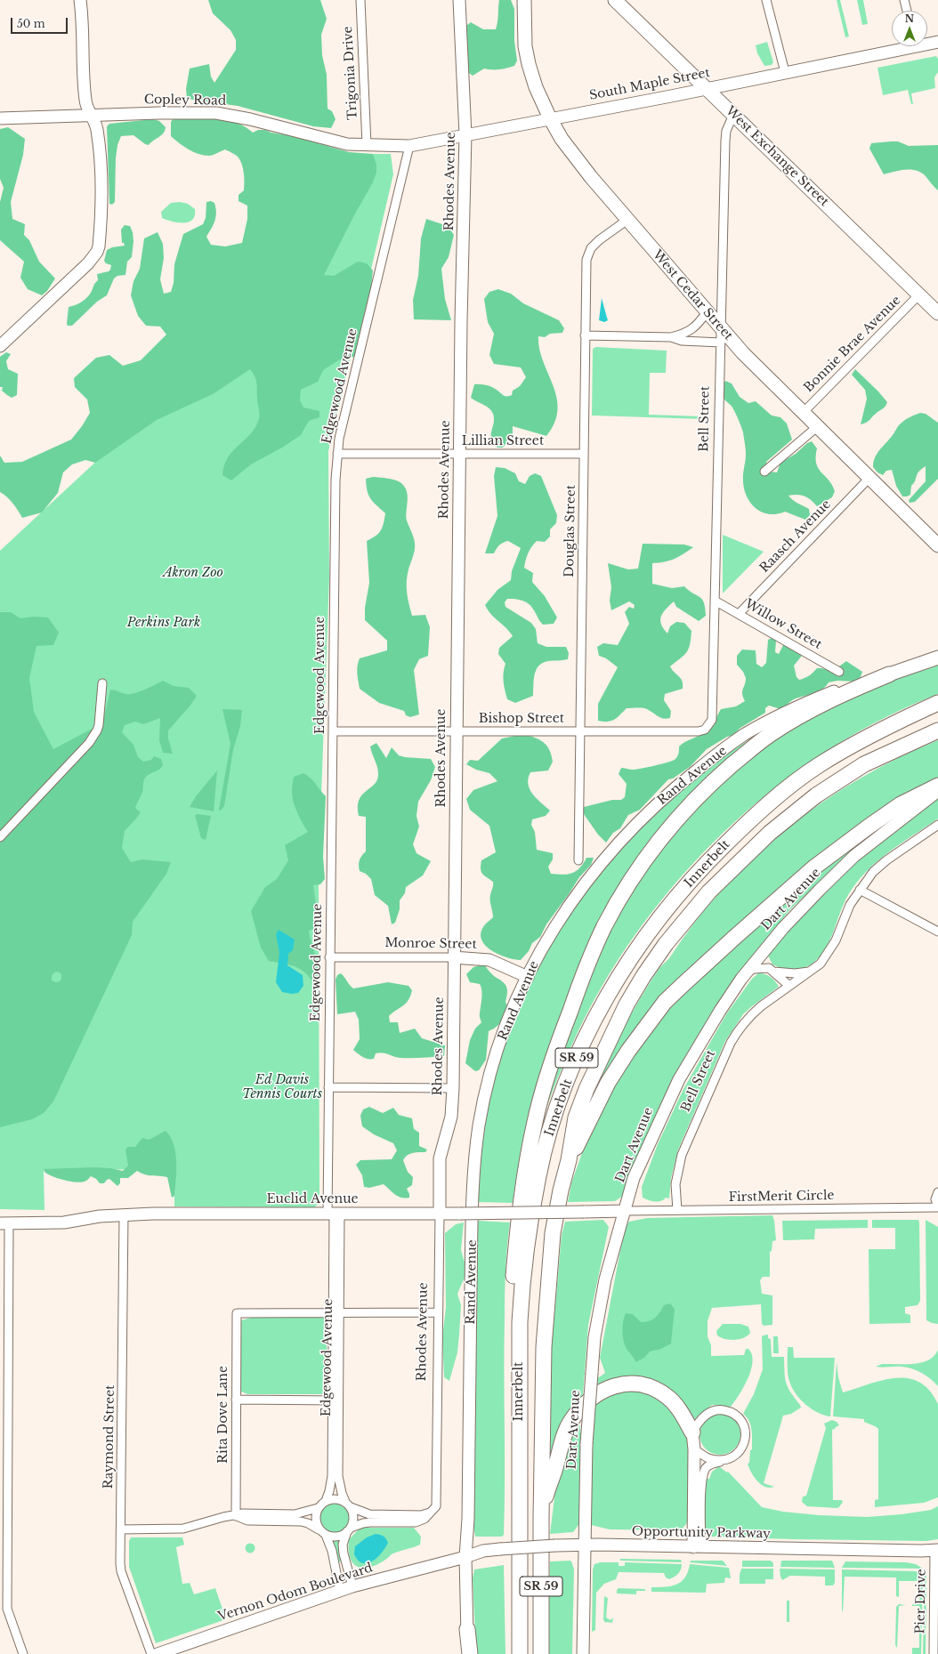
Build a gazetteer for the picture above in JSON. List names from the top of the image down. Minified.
{"streets":{"highway":["Innerbelt","SR 59"],"main road":["South Maple Street","Copley Road","West Exchange Street","Rhodes Avenue","West Cedar Street","Rand Avenue","Dart Avenue","Monroe Street","Euclid Avenue","Opportunity Parkway","Vernon Odom Boulevard"],"street":["Trigonia Drive","Bonnie Brae Avenue","Edgewood Avenue","Bell Street","Lillian Street","Douglas Street","Raasch Avenue","Willow Street","Bishop Street","FirstMerit Circle","Rita Dove Lane","Raymond Street","Pier Drive"]},"crossings":[["Trigonia Drive","South Maple Street"],["Trigonia Drive","Copley Road"],["South Maple Street","Copley Road"],["South Maple Street","West Exchange Street"],["South Maple Street","Rhodes Avenue"],["South Maple Street","West Cedar Street"],["South Maple Street","Edgewood Avenue"],["West Exchange Street","Bonnie Brae Avenue"],["West Exchange Street","Bell Street"],["Rhodes Avenue","Lillian Street"],["Rhodes Avenue","Bishop Street"],["Rhodes Avenue","Monroe Street"],["Rhodes Avenue","Euclid Avenue"],["West Cedar Street","Bonnie Brae Avenue"],["West Cedar Street","Bell Street"],["West Cedar Street","Douglas Street"],["West Cedar Street","Raasch Avenue"],["Edgewood Avenue","Lillian Street"],["Edgewood Avenue","Bishop Street"],["Edgewood Avenue","Monroe Street"],["Edgewood Avenue","Euclid Avenue"],["Edgewood Avenue","Rita Dove Lane"],["Bell Street","Willow Street"],["Bell Street","Bishop Street"],["Bell Street","FirstMerit Circle"],["Lillian Street","Douglas Street"],["Douglas Street","Bishop Street"],["Raasch Avenue","Willow Street"],["Rand Avenue","Monroe Street"],["Rand Avenue","Opportunity Parkway"],["Rand Avenue","Vernon Odom Boulevard"],["Dart Avenue","FirstMerit Circle"],["Dart Avenue","Euclid Avenue"],["Dart Avenue","Opportunity Parkway"],["FirstMerit Circle","Euclid Avenue"],["Euclid Avenue","Raymond Street"],["Opportunity Parkway","Vernon Odom Boulevard"],["Opportunity Parkway","Pier Drive"]],"parks":["Akron Zoo","Perkins Park","Ed Davis Tennis Courts"],"scale_bar":"50 m","north":"top"}
